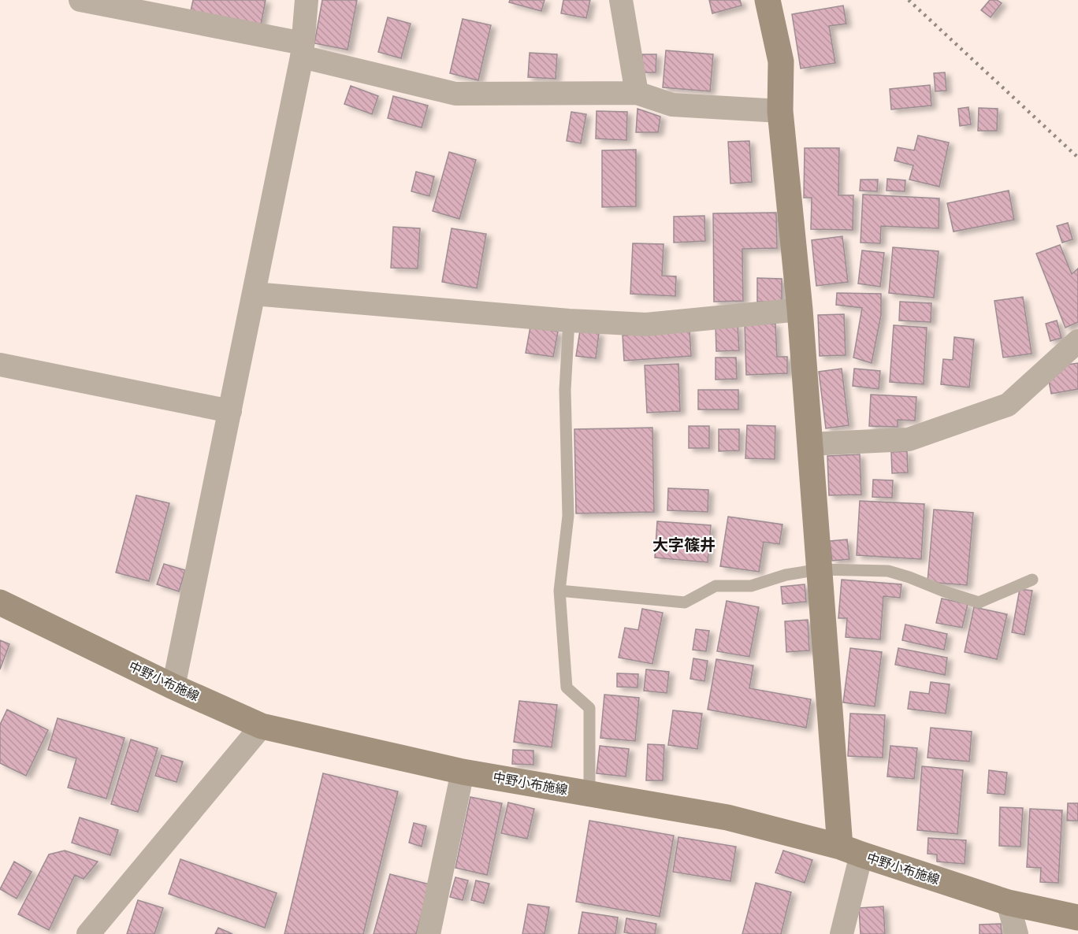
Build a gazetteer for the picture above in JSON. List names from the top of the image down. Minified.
{"streets":{"main road":["中野小布施線"]},"districts":["大字篠井"]}
